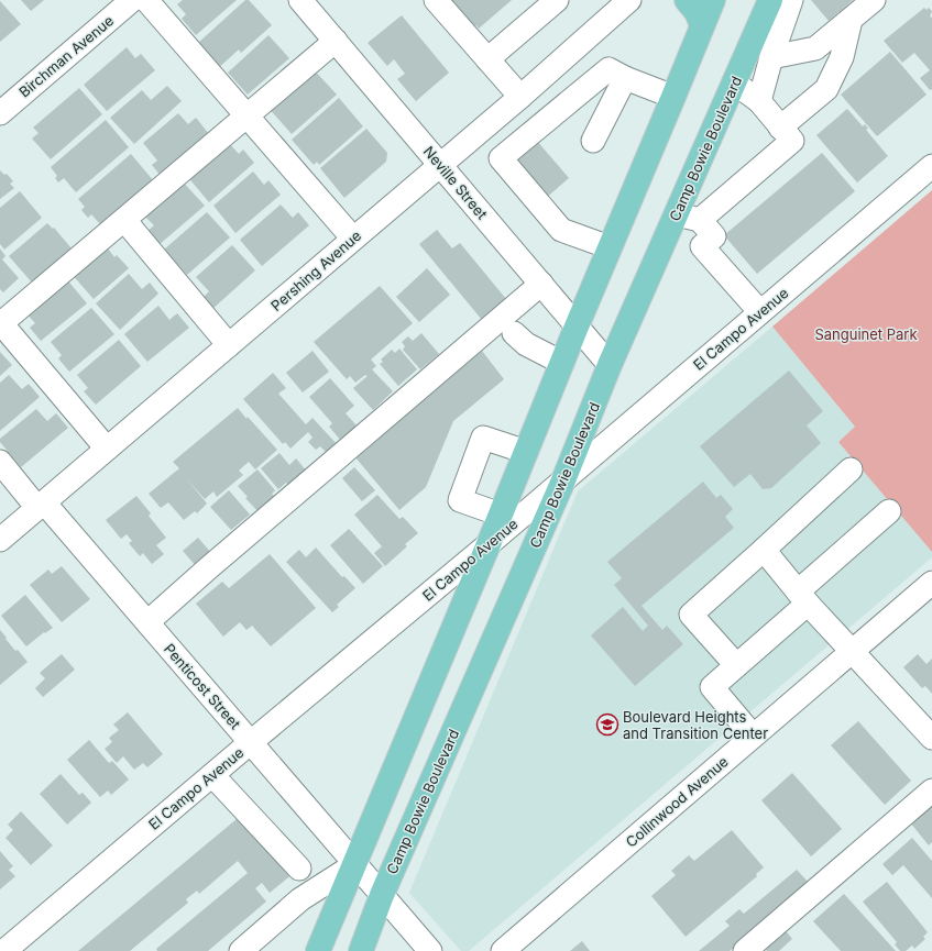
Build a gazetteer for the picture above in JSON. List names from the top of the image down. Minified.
{"streets":{"main road":["Camp Bowie Boulevard"],"street":["Birchman Avenue","Neville Street","Pershing Avenue","El Campo Avenue","Penticost Street","Collinwood Avenue"]},"crossings":[["Camp Bowie Boulevard","Neville Street"],["Camp Bowie Boulevard","El Campo Avenue"],["Camp Bowie Boulevard","Penticost Street"],["Neville Street","Pershing Avenue"],["Pershing Avenue","Penticost Street"],["El Campo Avenue","Penticost Street"]],"parks":["Sanguinet Park"],"places":{"school or university":["Boulevard Heights and Transition Center"]}}
